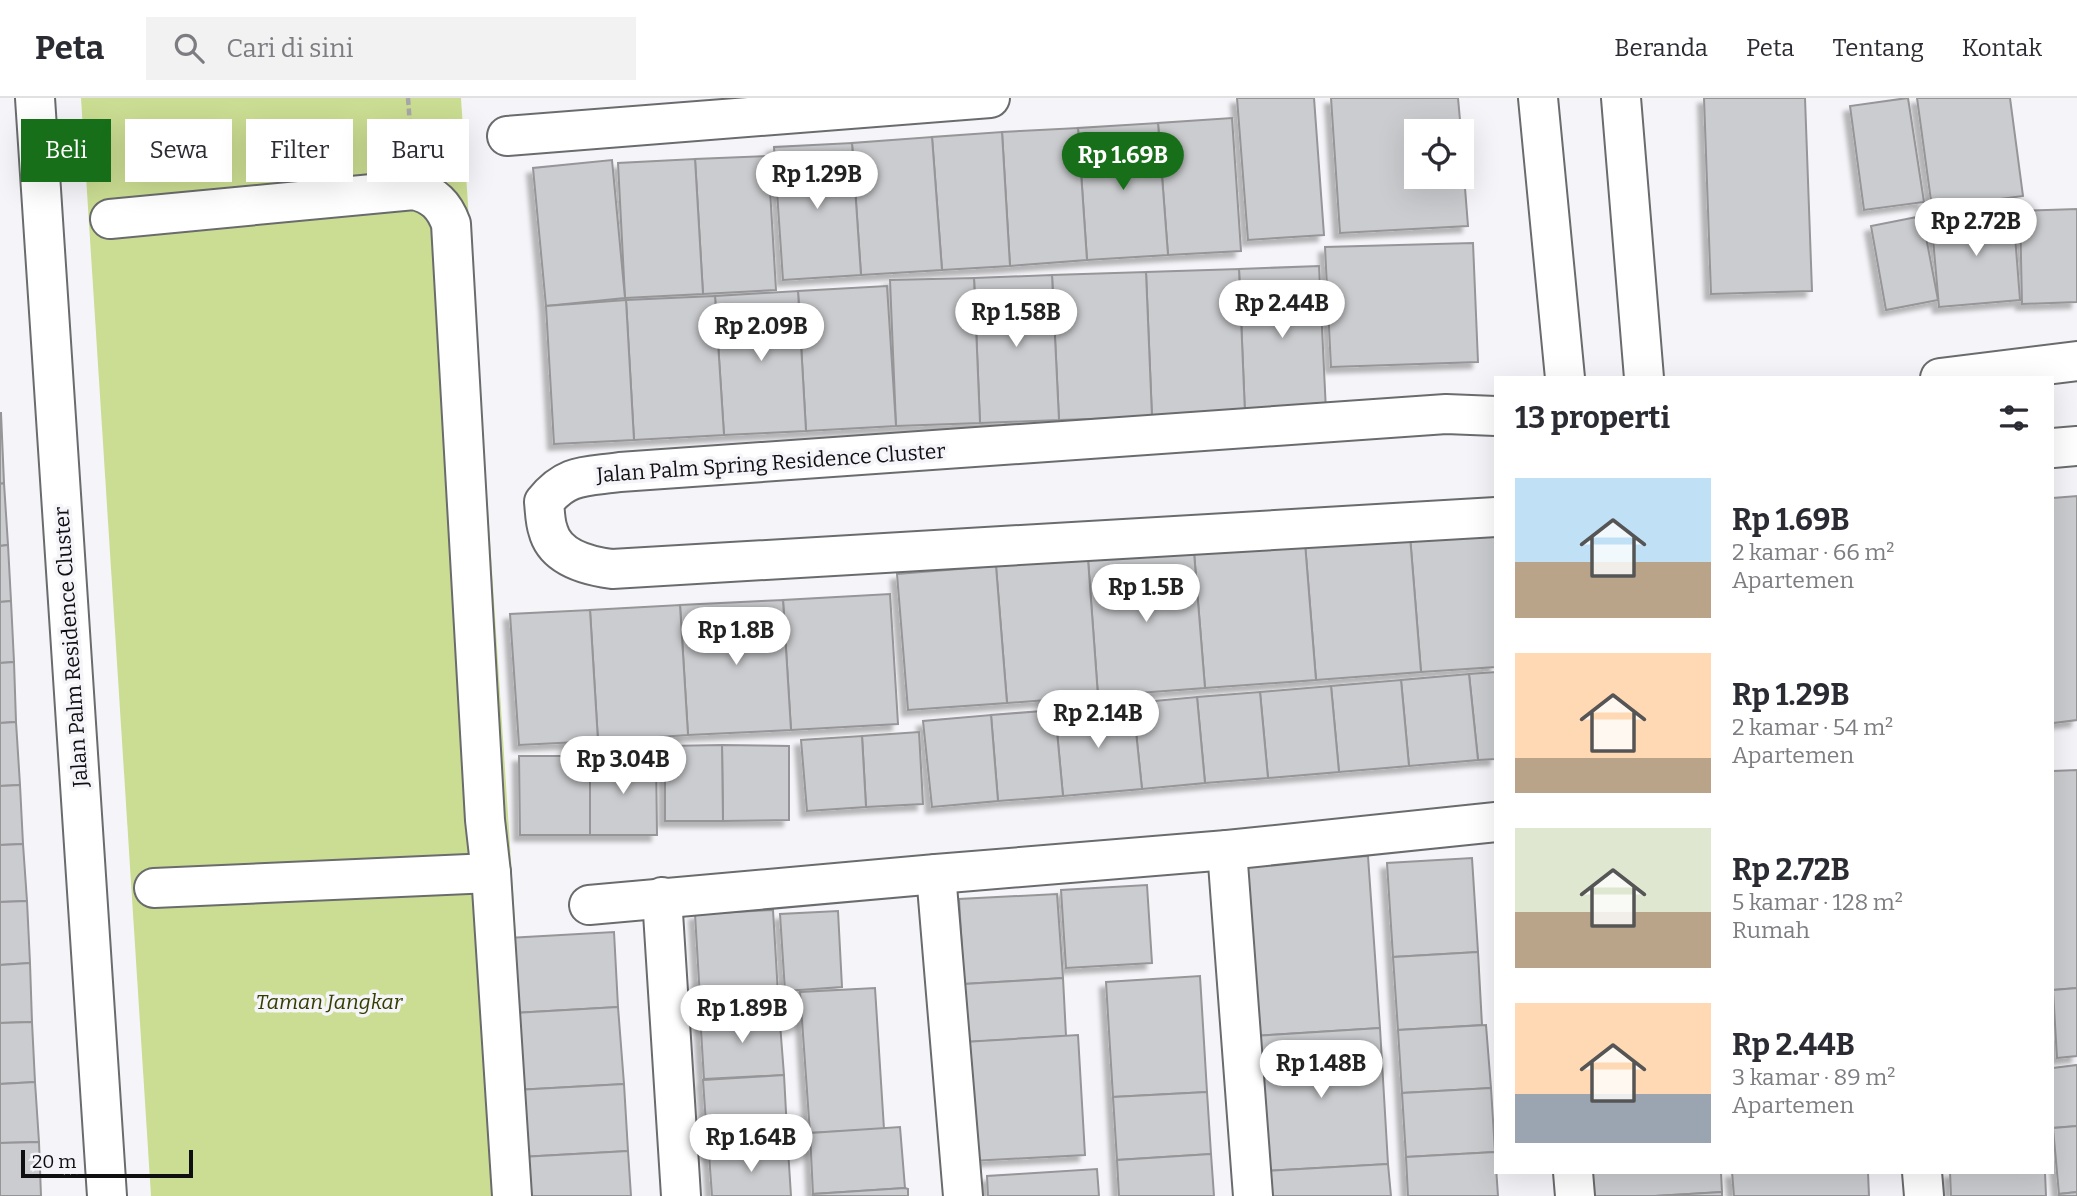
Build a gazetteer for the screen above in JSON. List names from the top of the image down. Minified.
{"streets":{"street":["Jalan Palm Spring Residence Cluster","Jalan Palm Residence Cluster"]},"parks":["Taman Jangkar"],"scale_bar":"20 m","page":{"header":"Peta","search":"Cari di sini","nav":["Beranda","Peta","Tentang","Kontak"],"chip":["Beli","Sewa","Filter","Baru"],"price":["Rp 1.69B","Rp 1.29B","Rp 2.72B","Rp 2.44B","Rp 1.58B","Rp 2.09B","Rp 1.5B","Rp 1.8B","Rp 2.14B","Rp 3.04B","Rp 1.89B","Rp 1.48B","Rp 1.64B"],"heading":"13 properti","list":[{"name":"Rp 1.69B","note":"2 kamar · 66 m² · Apartemen"},{"name":"Rp 1.29B","note":"2 kamar · 54 m² · Apartemen"},{"name":"Rp 2.72B","note":"5 kamar · 128 m² · Rumah"},{"name":"Rp 2.44B","note":"3 kamar · 89 m² · Apartemen"}],"scale":"20 m"}}
